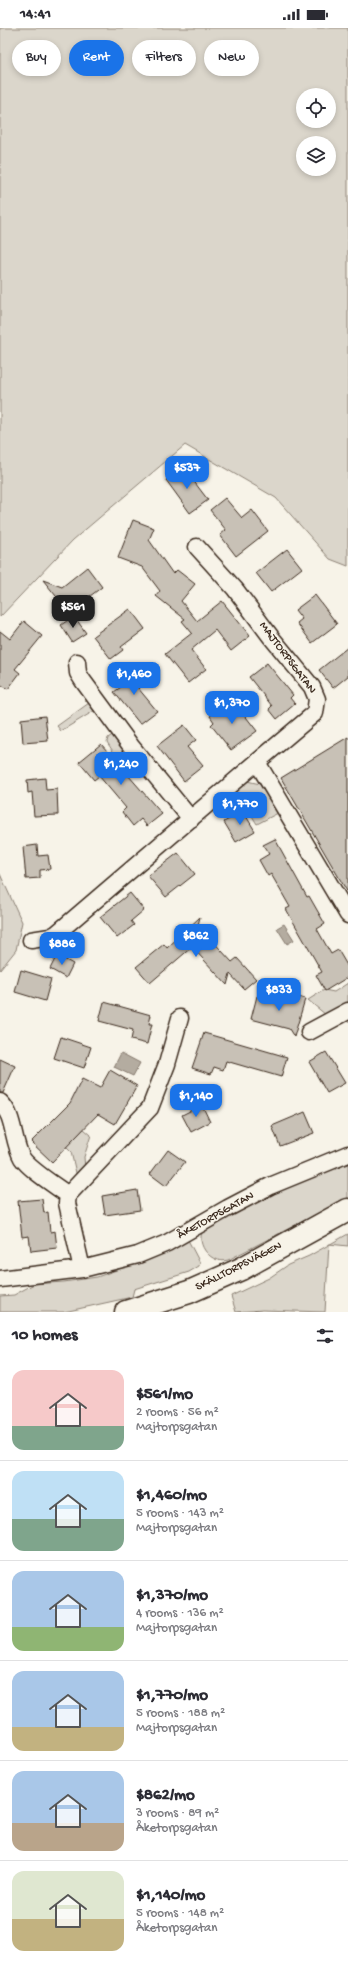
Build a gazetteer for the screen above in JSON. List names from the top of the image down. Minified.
{"streets":{"street":["MAJTORPSGATAN","ÅKETORPSGATAN","SKÄLLTORPSVÄGEN"]},"page":{"status":"14:41","chip":["Buy","Rent","Filters","New"],"price":["$537","$561","$1,460","$1,370","$1,240","$1,770","$862","$886","$833","$1,140"],"heading":"10 homes","list":[{"name":"$561/mo","note":"2 rooms · 56 m² · Majtorpsgatan"},{"name":"$1,460/mo","note":"5 rooms · 143 m² · Majtorpsgatan"},{"name":"$1,370/mo","note":"4 rooms · 136 m² · Majtorpsgatan"},{"name":"$1,770/mo","note":"5 rooms · 188 m² · Majtorpsgatan"},{"name":"$862/mo","note":"3 rooms · 89 m² · Åketorpsgatan"},{"name":"$1,140/mo","note":"5 rooms · 148 m² · Åketorpsgatan"}]}}
